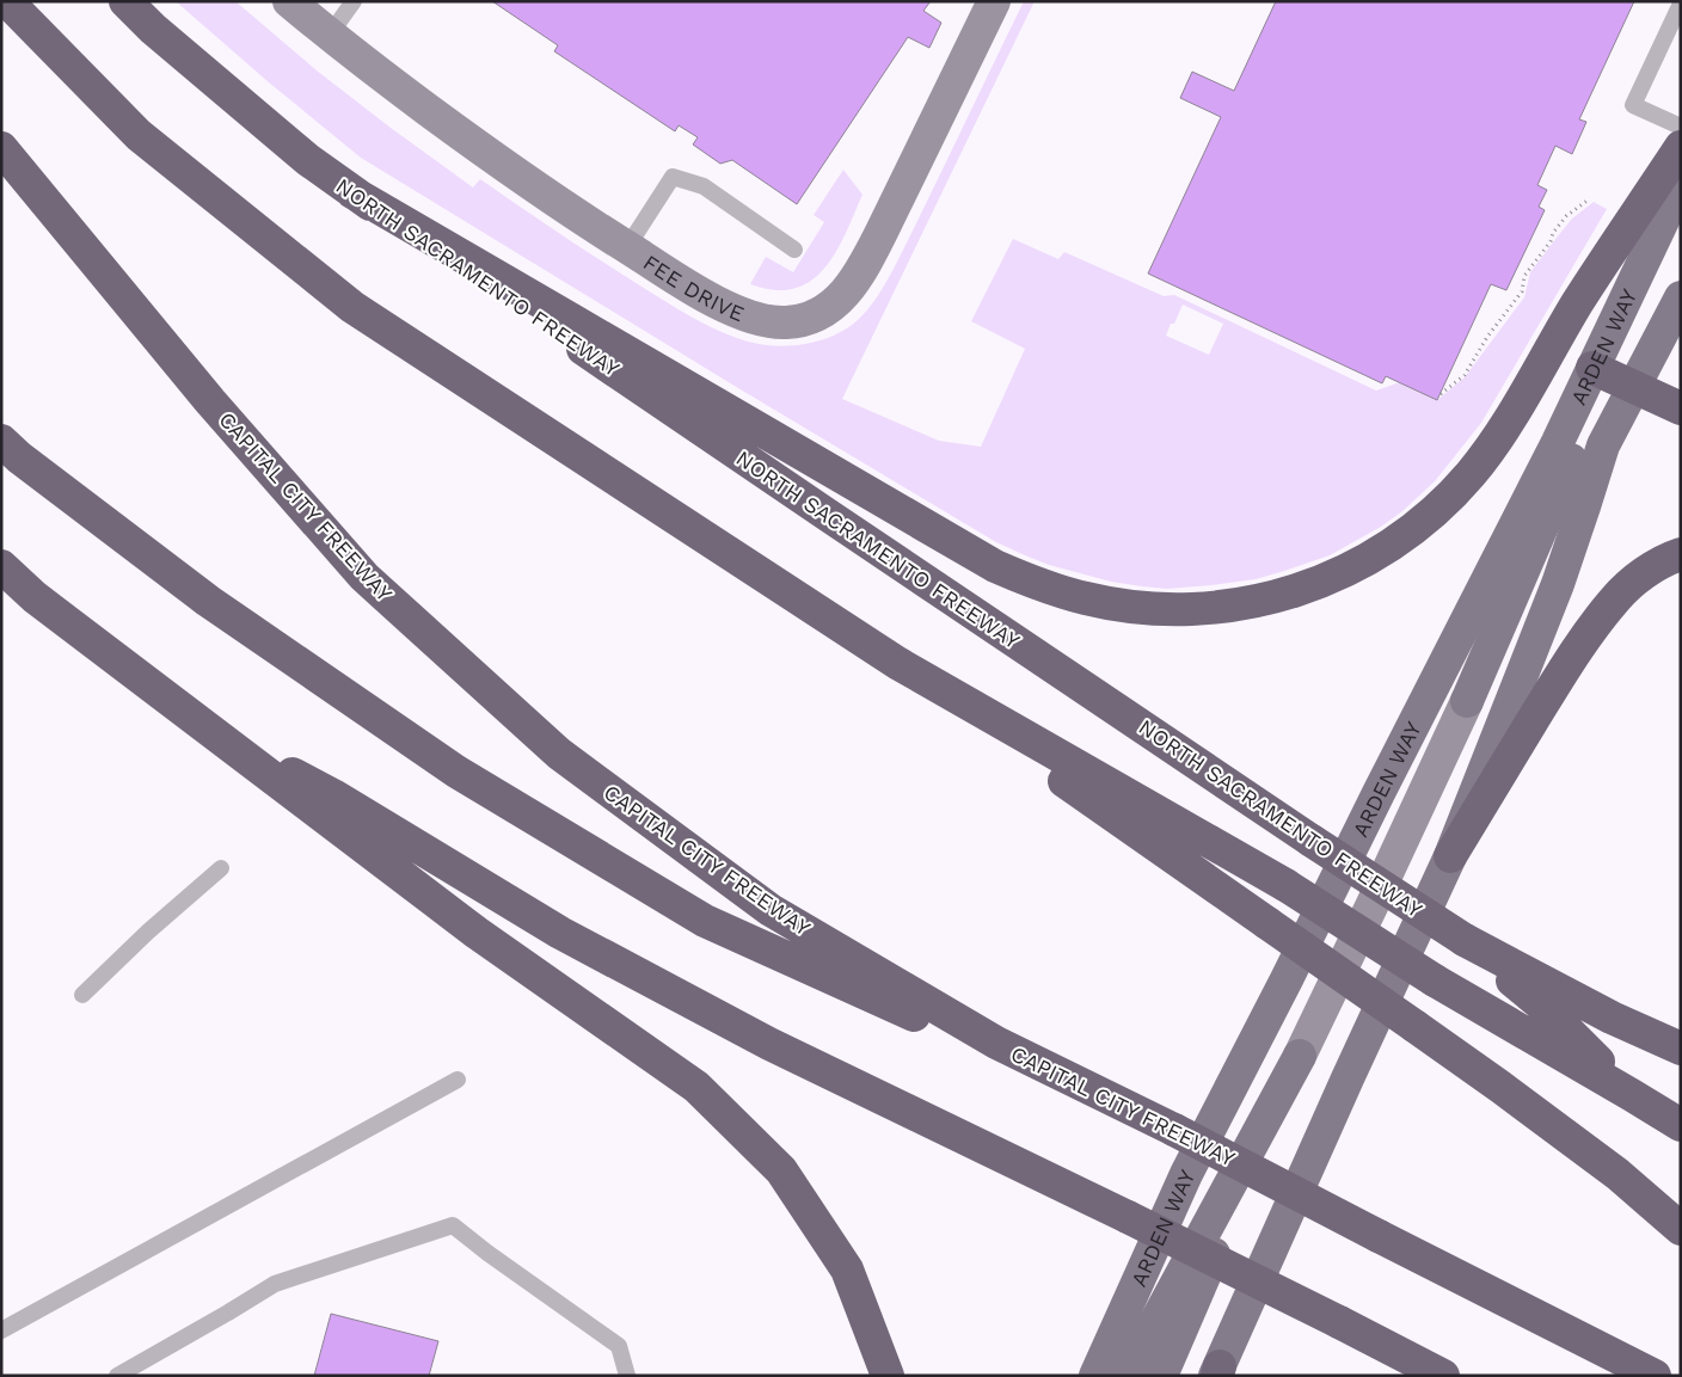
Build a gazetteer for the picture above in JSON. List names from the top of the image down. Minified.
{"streets":{"highway":["NORTH SACRAMENTO FREEWAY","CAPITAL CITY FREEWAY"],"main road":["ARDEN WAY"],"street":["FEE DRIVE"]}}
